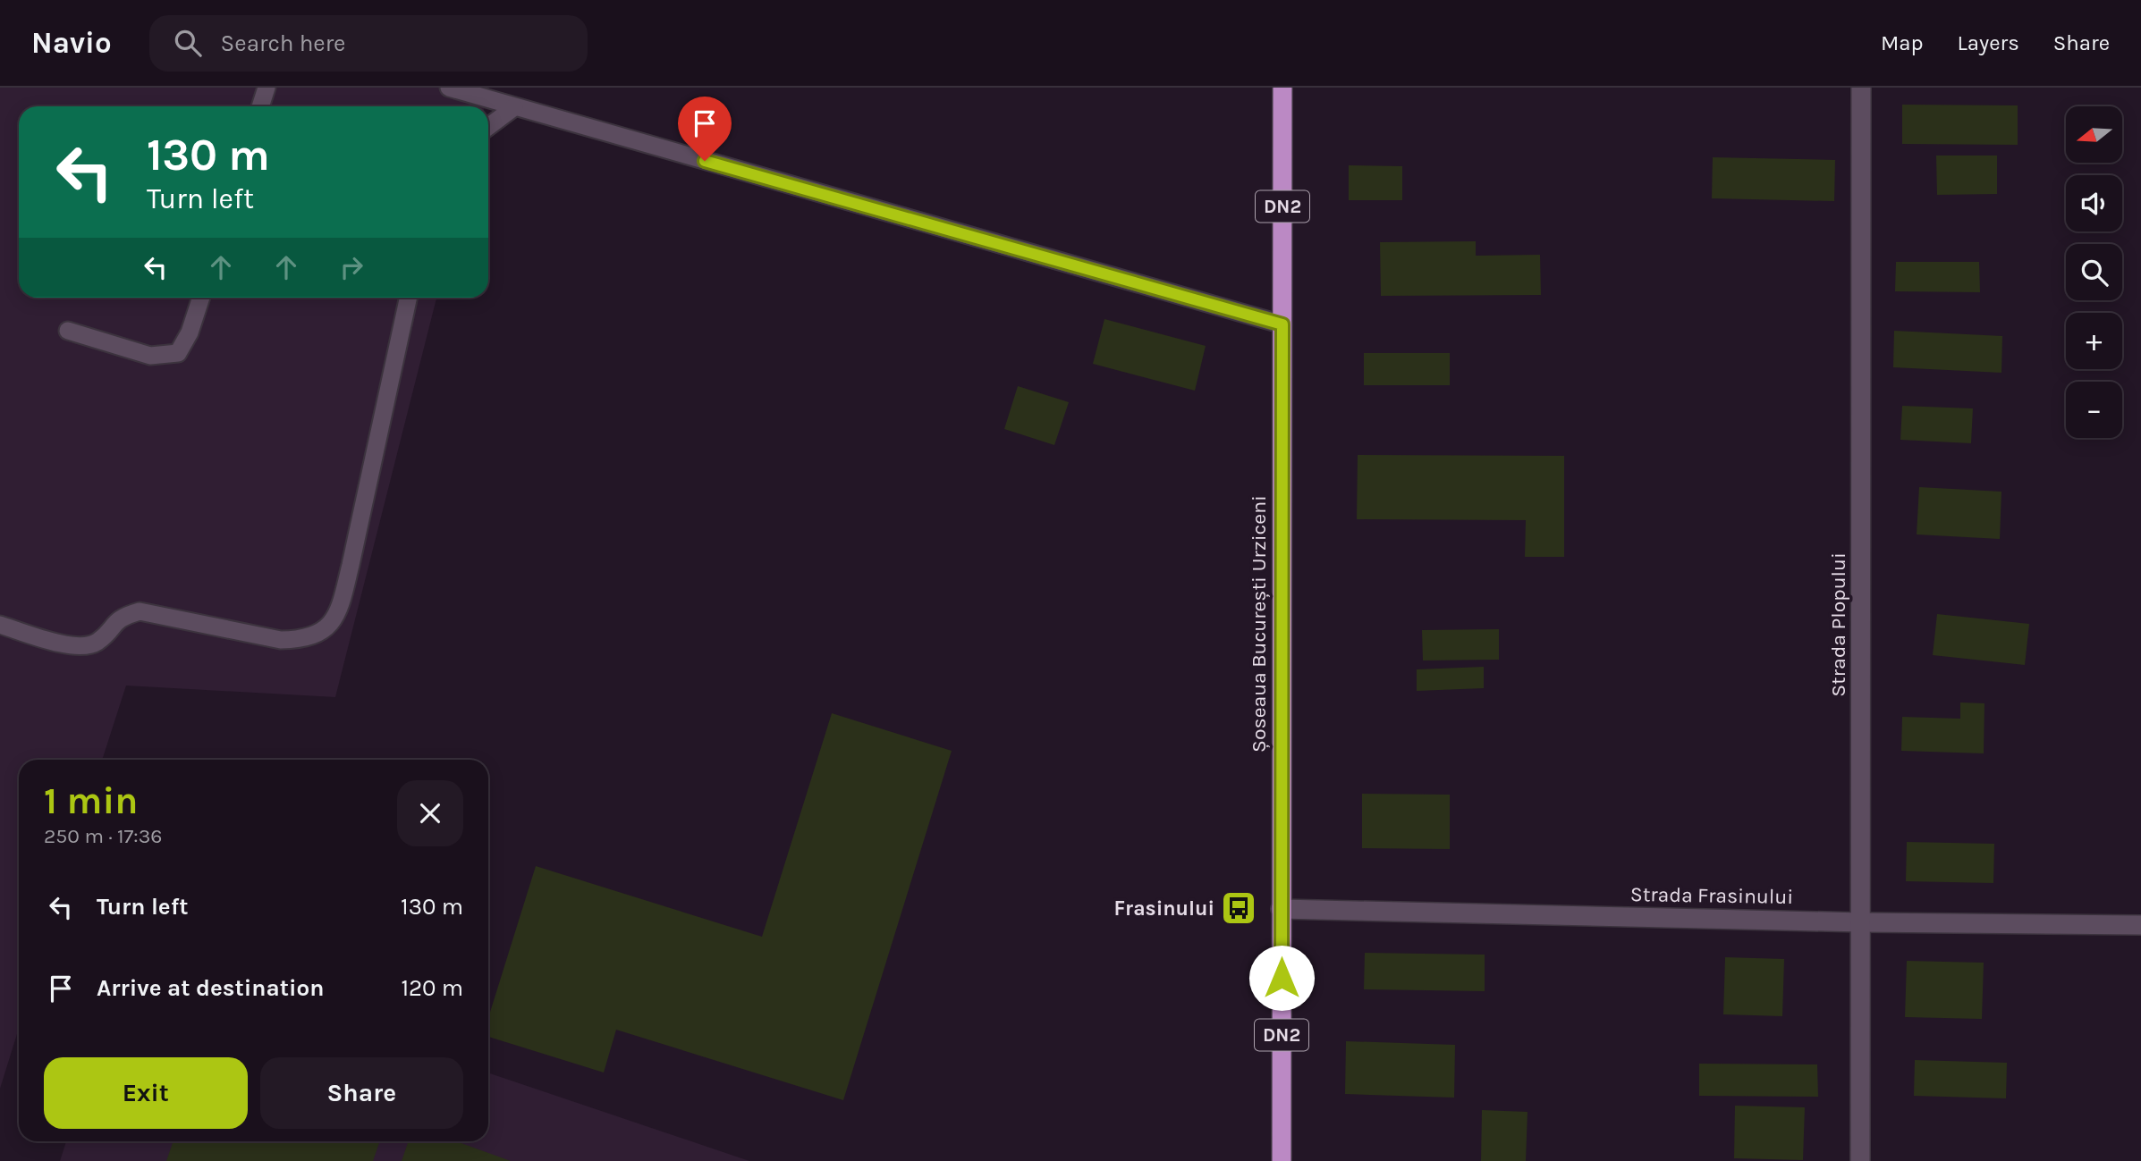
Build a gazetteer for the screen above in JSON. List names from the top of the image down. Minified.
{"streets":{"highway":["DN2","Șoseaua București Urziceni"],"street":["Strada Plopului","Strada Frasinului"]},"crossings":[["Șoseaua București Urziceni","Strada Frasinului"],["Strada Plopului","Strada Frasinului"]],"places":{"bus stop":["Frasinului"]},"north":"left","page":{"header":"Navio","search":"Search here","nav":["Map","Layers","Share"],"map_buttons":["+","−"],"turn":["130 m","Turn left"],"heading":["1 min","250 m · 17:36"],"list":[{"name":"Turn left","value":"130 m"},{"name":"Arrive at destination","value":"120 m"}],"buttons":["Exit","Share"]}}
